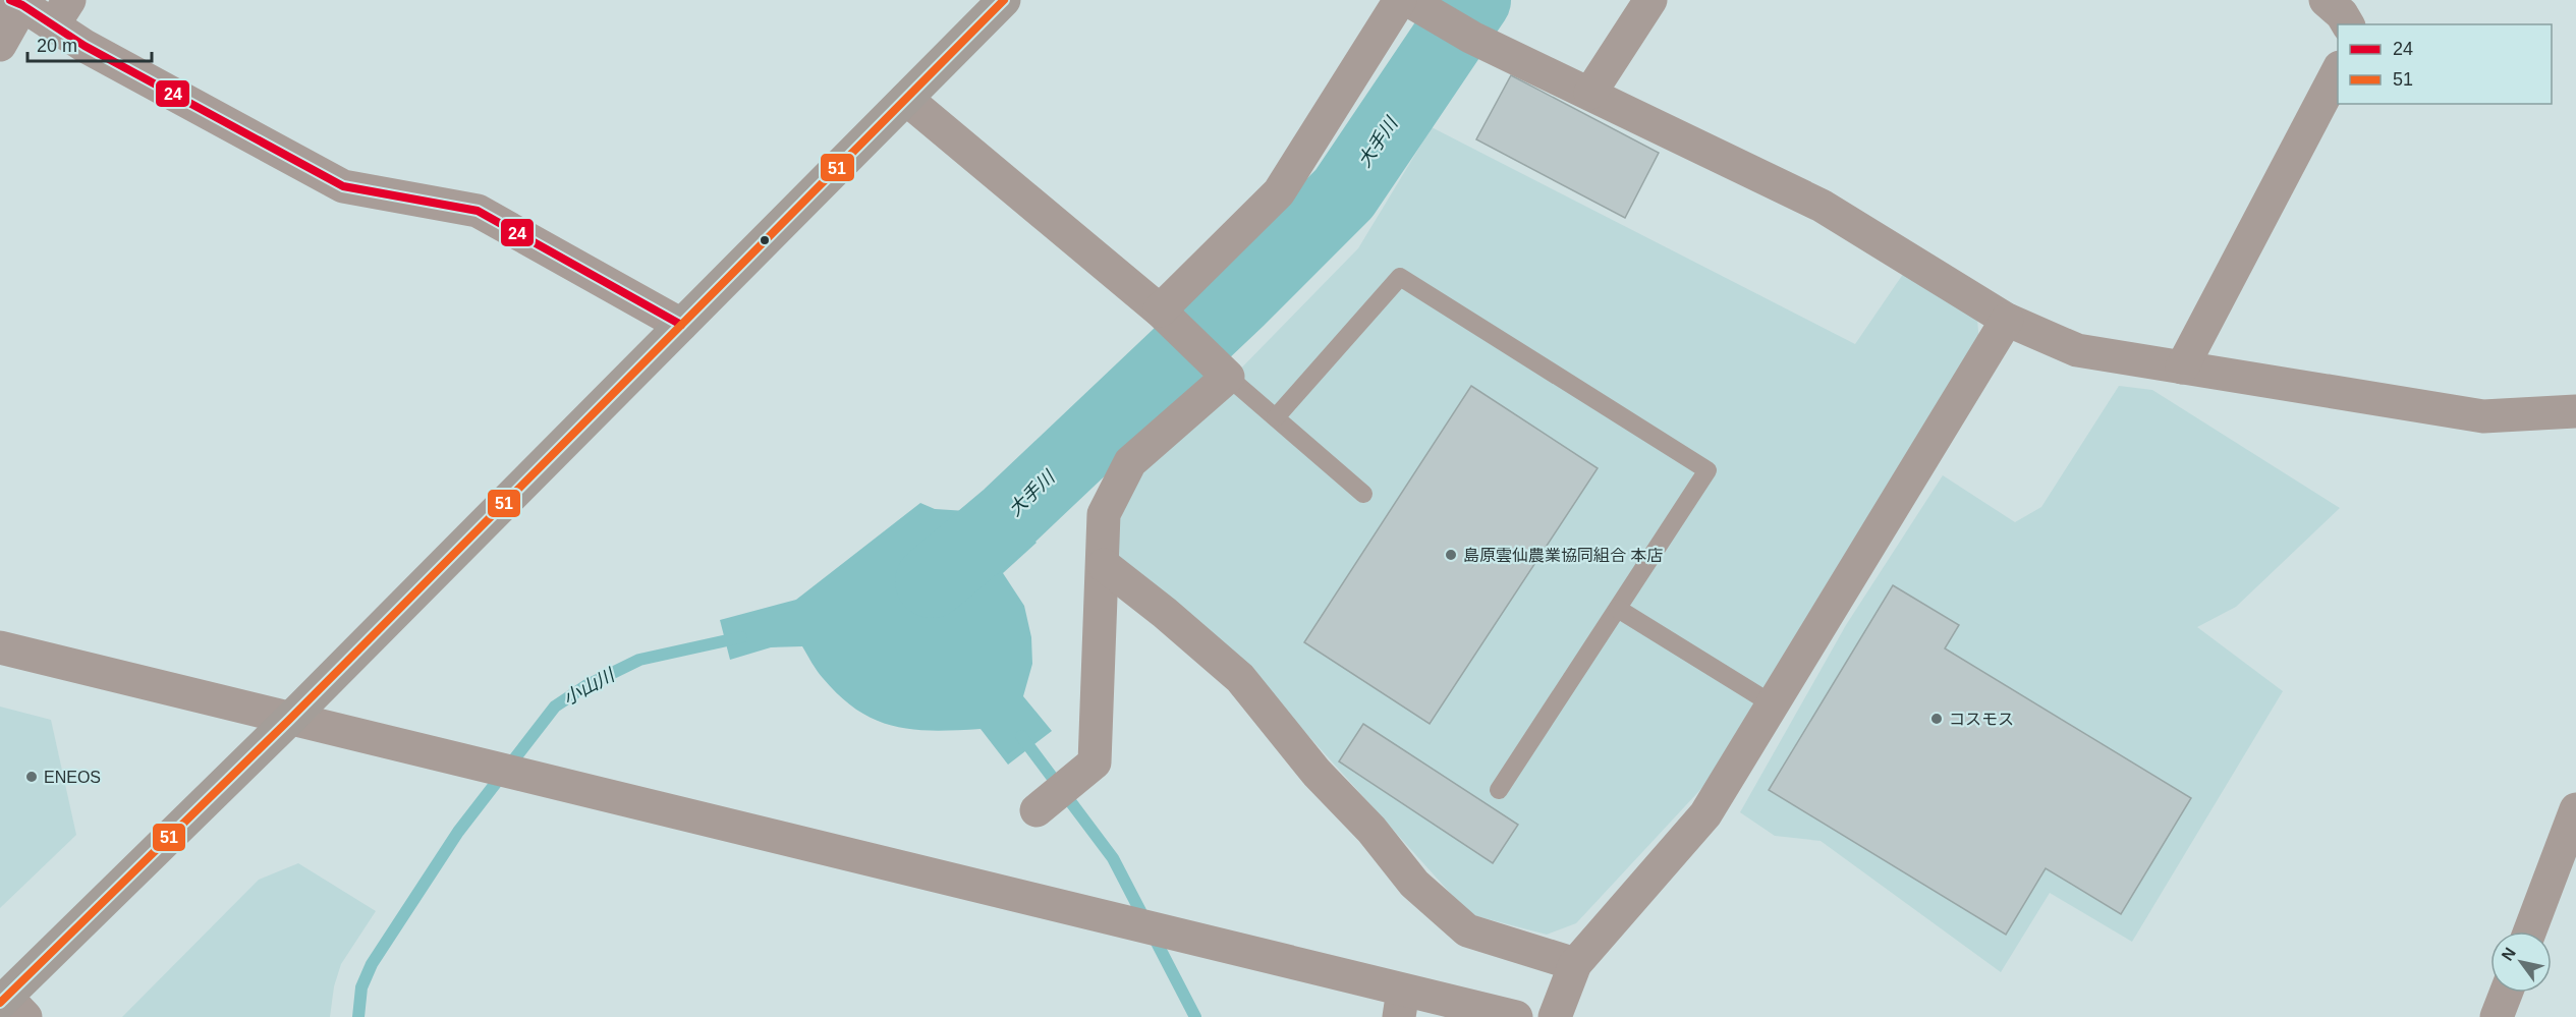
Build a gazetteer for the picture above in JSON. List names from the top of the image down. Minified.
{"water":["大手川","小山川"],"places":["島原雲仙農業協同組合 本店","コスモス","ENEOS"],"lines":["transit line 24","transit line 51"],"legend":["24","51"],"scale_bar":"20 m","north":"top left"}
